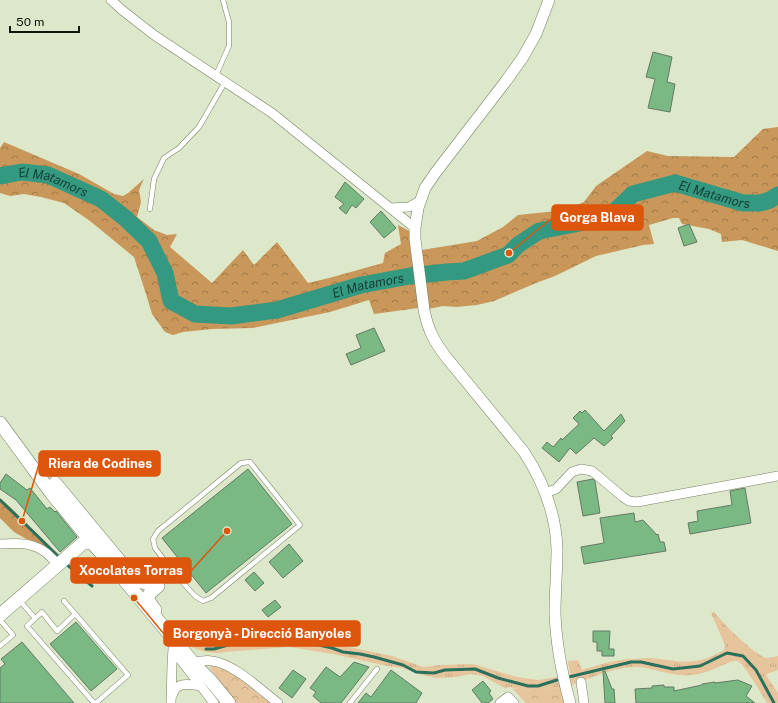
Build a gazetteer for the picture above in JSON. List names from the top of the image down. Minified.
{"water":["El Matamors"],"places":["Gorga Blava","Riera de Codines","Xocolates Torras","Borgonyà - Direcció Banyoles"],"scale_bar":"50 m"}
